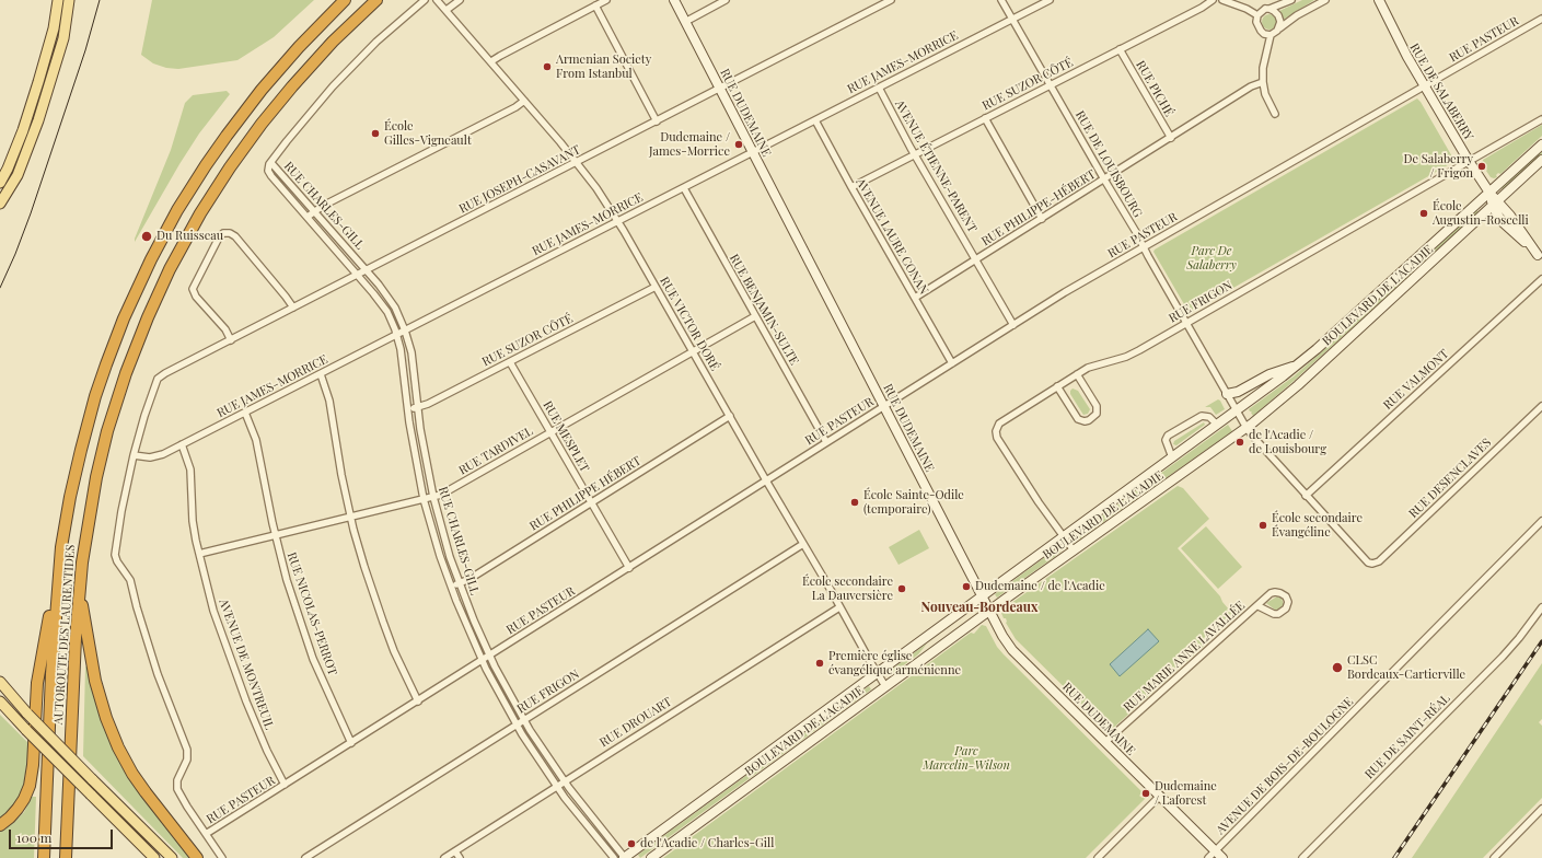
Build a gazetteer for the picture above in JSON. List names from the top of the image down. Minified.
{"streets":{"highway":["AUTOROUTE DES LAURENTIDES"],"main road":["RUE DE SALABERRY","RUE DUDEMAINE","BOULEVARD DE L'ACADIE"],"street":["RUE PASTEUR","RUE JAMES-MORRICE","RUE SUZOR CÔTÉ","RUE PICHÉ","RUE DE LOUISBOURG","AVENUE ÉTIENNE-PARENT","RUE JOSEPH-CASAVANT","RUE CHARLES-GILL","RUE PHILIPPE-HÉBERT","AVENUE LAURE CONAN","RUE FRIGON","RUE BENJAMIN-SULTE","RUE VICTOR DORÉ","RUE VALMONT","RUE MESPLET","RUE TARDIVEL","RUE DESENCLAVES","RUE PHILIPPE HÉBERT","RUE NICOLAS-PERROT","RUE MARIE ANNE LAVALLÉE","AVENUE DE MONTREUIL","RUE DROUART","RUE DE SAINT-RÉAL","AVENUE DE BOIS-DE-BOULOGNE"]},"crossings":[["RUE PASTEUR","RUE DE SALABERRY"],["RUE PASTEUR","RUE DUDEMAINE"],["RUE PASTEUR","RUE DE LOUISBOURG"],["RUE PASTEUR","AVENUE ÉTIENNE-PARENT"],["RUE PASTEUR","RUE CHARLES-GILL"],["RUE PASTEUR","AVENUE LAURE CONAN"],["RUE PASTEUR","RUE BENJAMIN-SULTE"],["RUE PASTEUR","RUE VICTOR DORÉ"],["RUE PASTEUR","RUE MESPLET"],["RUE PASTEUR","RUE NICOLAS-PERROT"],["RUE PASTEUR","AVENUE DE MONTREUIL"],["RUE JAMES-MORRICE","RUE DUDEMAINE"],["RUE JAMES-MORRICE","RUE DE LOUISBOURG"],["RUE JAMES-MORRICE","AVENUE ÉTIENNE-PARENT"],["RUE JAMES-MORRICE","RUE JOSEPH-CASAVANT"],["RUE JAMES-MORRICE","RUE CHARLES-GILL"],["RUE JAMES-MORRICE","AVENUE LAURE CONAN"],["RUE JAMES-MORRICE","RUE BENJAMIN-SULTE"],["RUE JAMES-MORRICE","RUE VICTOR DORÉ"],["RUE JAMES-MORRICE","RUE NICOLAS-PERROT"],["RUE JAMES-MORRICE","AVENUE DE MONTREUIL"],["RUE SUZOR CÔTÉ","RUE PICHÉ"],["RUE SUZOR CÔTÉ","RUE DE LOUISBOURG"],["RUE SUZOR CÔTÉ","AVENUE ÉTIENNE-PARENT"],["RUE SUZOR CÔTÉ","RUE CHARLES-GILL"],["RUE SUZOR CÔTÉ","AVENUE LAURE CONAN"],["RUE SUZOR CÔTÉ","RUE VICTOR DORÉ"],["RUE SUZOR CÔTÉ","RUE MESPLET"],["RUE PICHÉ","RUE PHILIPPE-HÉBERT"],["RUE DE SALABERRY","BOULEVARD DE L'ACADIE"],["RUE DE SALABERRY","RUE FRIGON"],["RUE DUDEMAINE","RUE JOSEPH-CASAVANT"],["RUE DUDEMAINE","BOULEVARD DE L'ACADIE"],["RUE DUDEMAINE","RUE MARIE ANNE LAVALLÉE"],["RUE DUDEMAINE","AVENUE DE BOIS-DE-BOULOGNE"],["RUE DE LOUISBOURG","RUE PHILIPPE-HÉBERT"],["RUE DE LOUISBOURG","BOULEVARD DE L'ACADIE"],["RUE DE LOUISBOURG","RUE FRIGON"],["RUE DE LOUISBOURG","RUE VALMONT"],["RUE DE LOUISBOURG","RUE DESENCLAVES"],["AVENUE ÉTIENNE-PARENT","RUE PHILIPPE-HÉBERT"],["RUE JOSEPH-CASAVANT","RUE CHARLES-GILL"],["RUE JOSEPH-CASAVANT","RUE VICTOR DORÉ"],["RUE CHARLES-GILL","BOULEVARD DE L'ACADIE"],["RUE CHARLES-GILL","RUE FRIGON"],["RUE CHARLES-GILL","RUE TARDIVEL"],["RUE CHARLES-GILL","RUE PHILIPPE HÉBERT"],["RUE CHARLES-GILL","RUE DROUART"],["RUE PHILIPPE-HÉBERT","AVENUE LAURE CONAN"],["BOULEVARD DE L'ACADIE","RUE FRIGON"],["BOULEVARD DE L'ACADIE","RUE VICTOR DORÉ"],["RUE FRIGON","RUE VICTOR DORÉ"],["RUE BENJAMIN-SULTE","RUE TARDIVEL"],["RUE VICTOR DORÉ","RUE TARDIVEL"],["RUE VICTOR DORÉ","RUE PHILIPPE HÉBERT"],["RUE VICTOR DORÉ","RUE DROUART"],["RUE MESPLET","RUE TARDIVEL"],["RUE MESPLET","RUE PHILIPPE HÉBERT"],["RUE TARDIVEL","RUE NICOLAS-PERROT"],["RUE TARDIVEL","AVENUE DE MONTREUIL"]],"districts":["Nouveau-Bordeaux"],"parks":["Parc De Salaberry","Parc Marcelin-Wilson"],"places":["Armenian Society From Istanbul","École Gilles-Vigneault","Dudemaine / James-Morrice","De Salaberry / Frigon","École Augustin-Roscelli","Du Ruisseau","de l'Acadie / de Louisbourg","École Sainte-Odile (temporaire)","École secondaire Évangéline","Dudemaine / de l'Acadie","École secondaire La Dauversière","Première église évangélique arménienne","CLSC Bordeaux-Cartierville","Dudemaine / Laforest","de l'Acadie / Charles-Gill"],"scale_bar":"100 m"}
